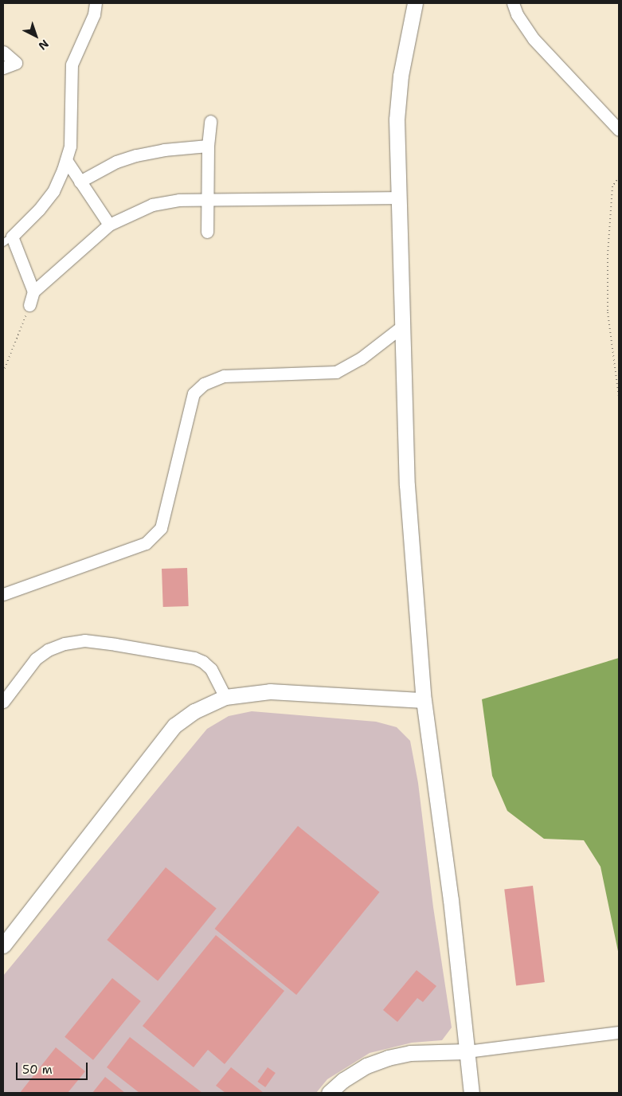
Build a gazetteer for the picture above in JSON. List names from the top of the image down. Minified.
{"scale_bar":"50 m","north":"bottom right"}
